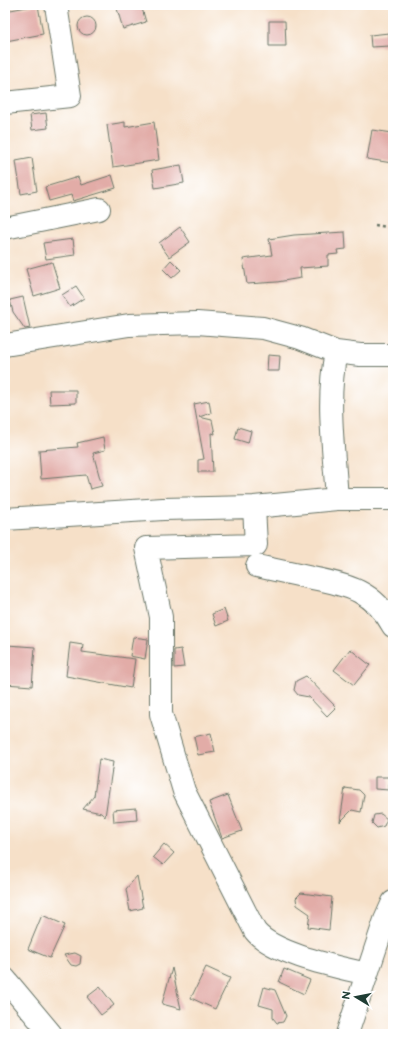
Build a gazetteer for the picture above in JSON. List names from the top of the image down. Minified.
{"north":"left"}
